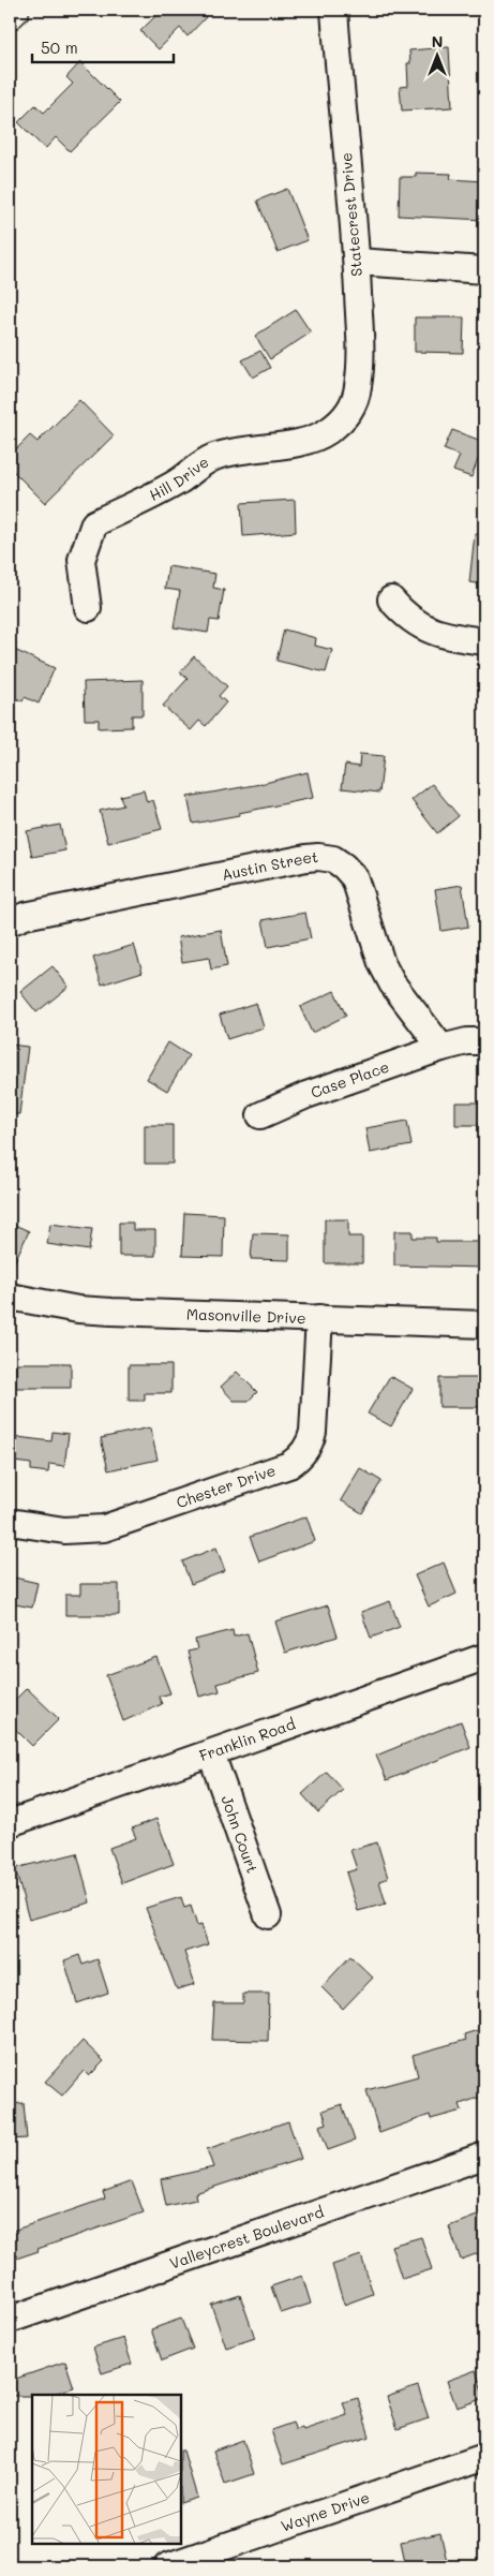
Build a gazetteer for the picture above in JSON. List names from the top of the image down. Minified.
{"streets":{"street":["Statecrest Drive","Hill Drive","Austin Street","Case Place","Masonville Drive","Chester Drive","Franklin Road","John Court","Valleycrest Boulevard","Wayne Drive"]},"crossings":[["Statecrest Drive","Hill Drive"],["Austin Street","Case Place"],["Masonville Drive","Chester Drive"],["Franklin Road","John Court"]],"scale_bar":"50 m","north":"top"}
